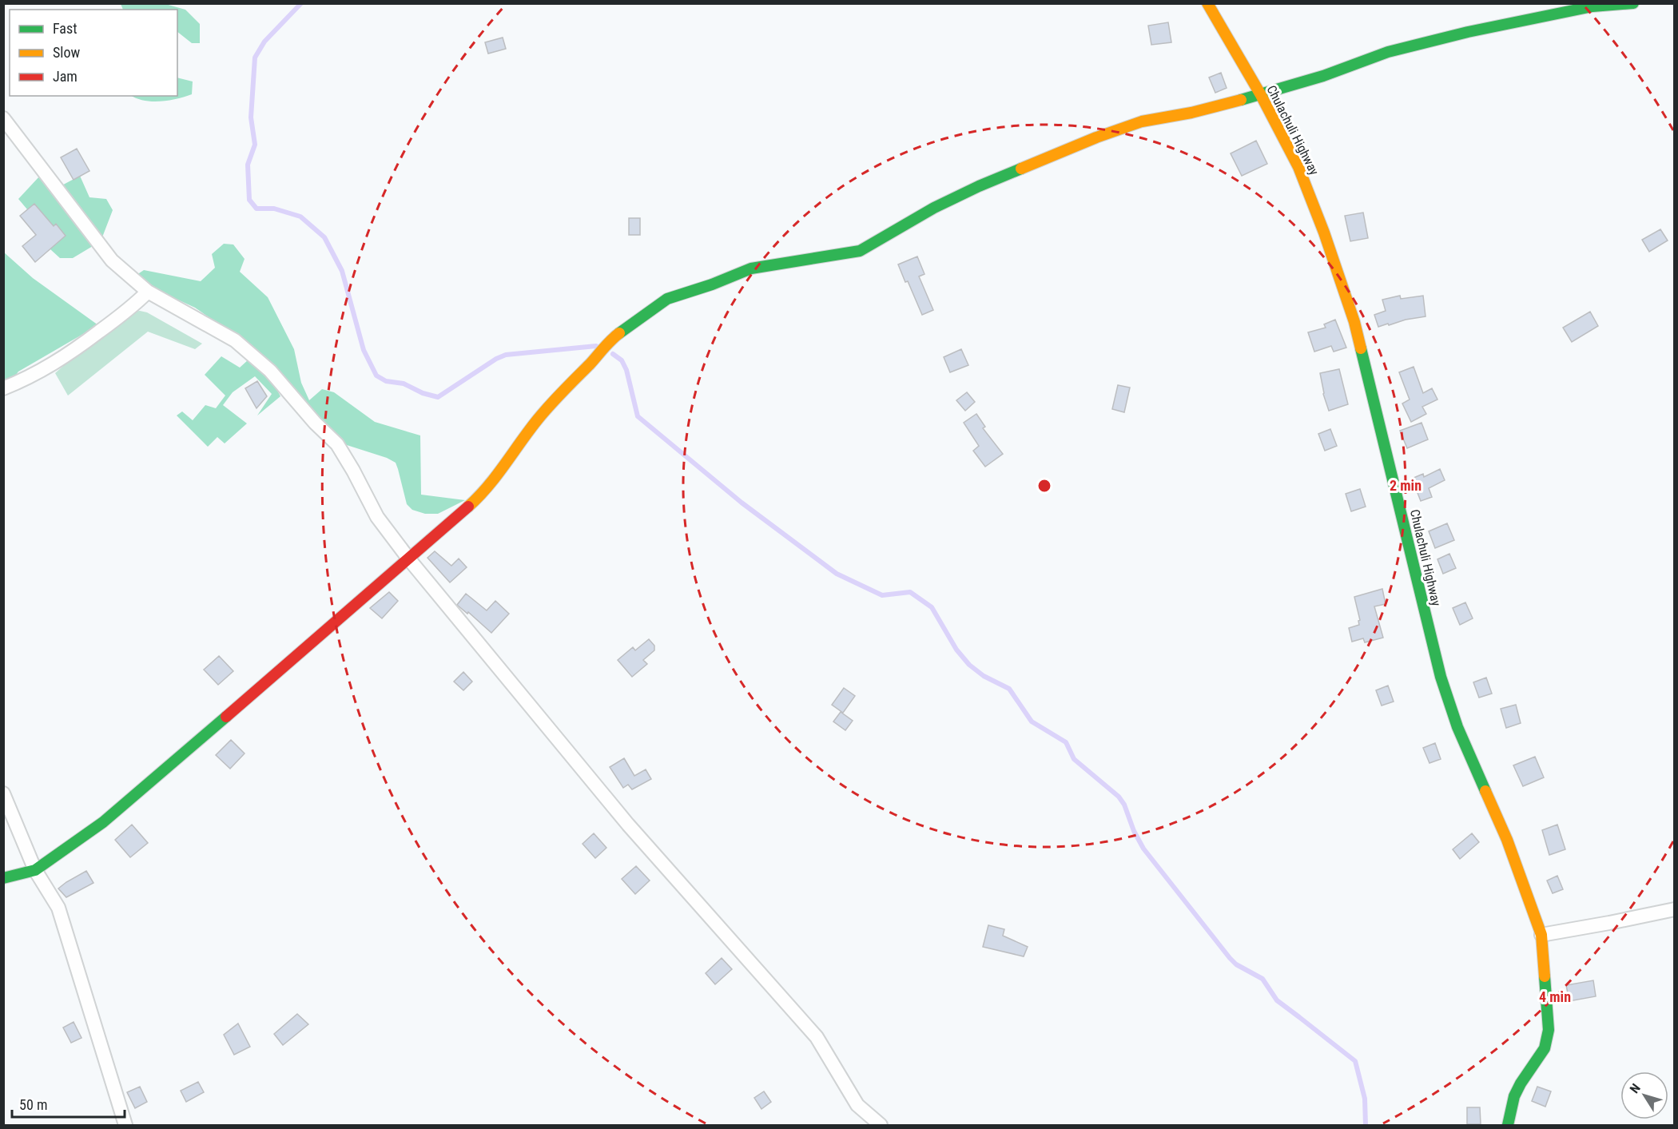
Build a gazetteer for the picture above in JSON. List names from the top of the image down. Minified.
{"streets":{"street":["Chulachuli Highway"]},"legend":["Fast","Slow","Jam"],"scale_bar":"50 m","north":"top left","rings":["2 min","4 min"]}
